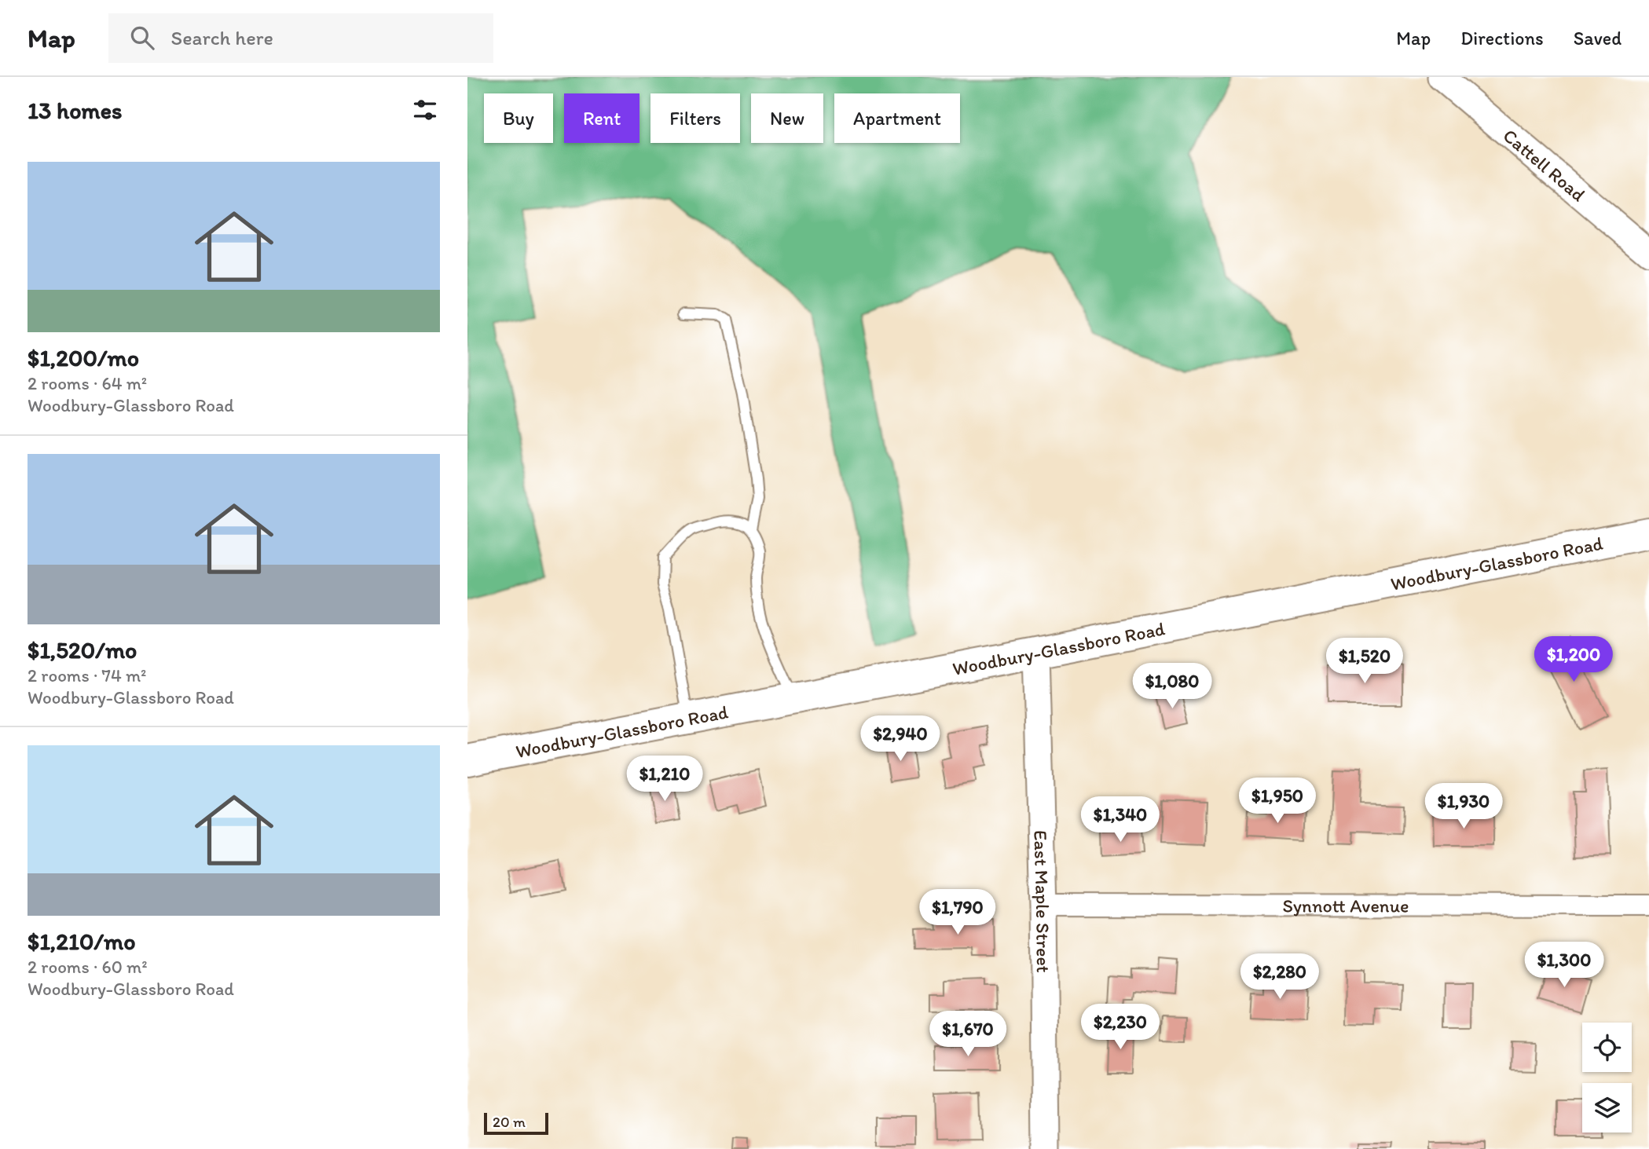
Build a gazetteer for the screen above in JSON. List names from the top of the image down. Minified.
{"streets":{"main road":["Woodbury-Glassboro Road"],"street":["Cattell Road","East Maple Street","Synnott Avenue"]},"crossings":[["Woodbury-Glassboro Road","East Maple Street"],["East Maple Street","Synnott Avenue"]],"scale_bar":"20 m","page":{"header":"Map","search":"Search here","nav":["Map","Directions","Saved"],"heading":"13 homes","chip":["Buy","Rent","Filters","New","Apartment"],"list":[{"name":"$1,200/mo","note":"2 rooms · 64 m² · Woodbury-Glassboro Road"},{"name":"$1,520/mo","note":"2 rooms · 74 m² · Woodbury-Glassboro Road"},{"name":"$1,210/mo","note":"2 rooms · 60 m² · Woodbury-Glassboro Road"}],"price":["$1,200","$1,520","$1,080","$2,940","$1,210","$1,950","$1,930","$1,340","$1,790","$1,300","$2,280","$2,230","$1,670"],"scale":"20 m"}}
